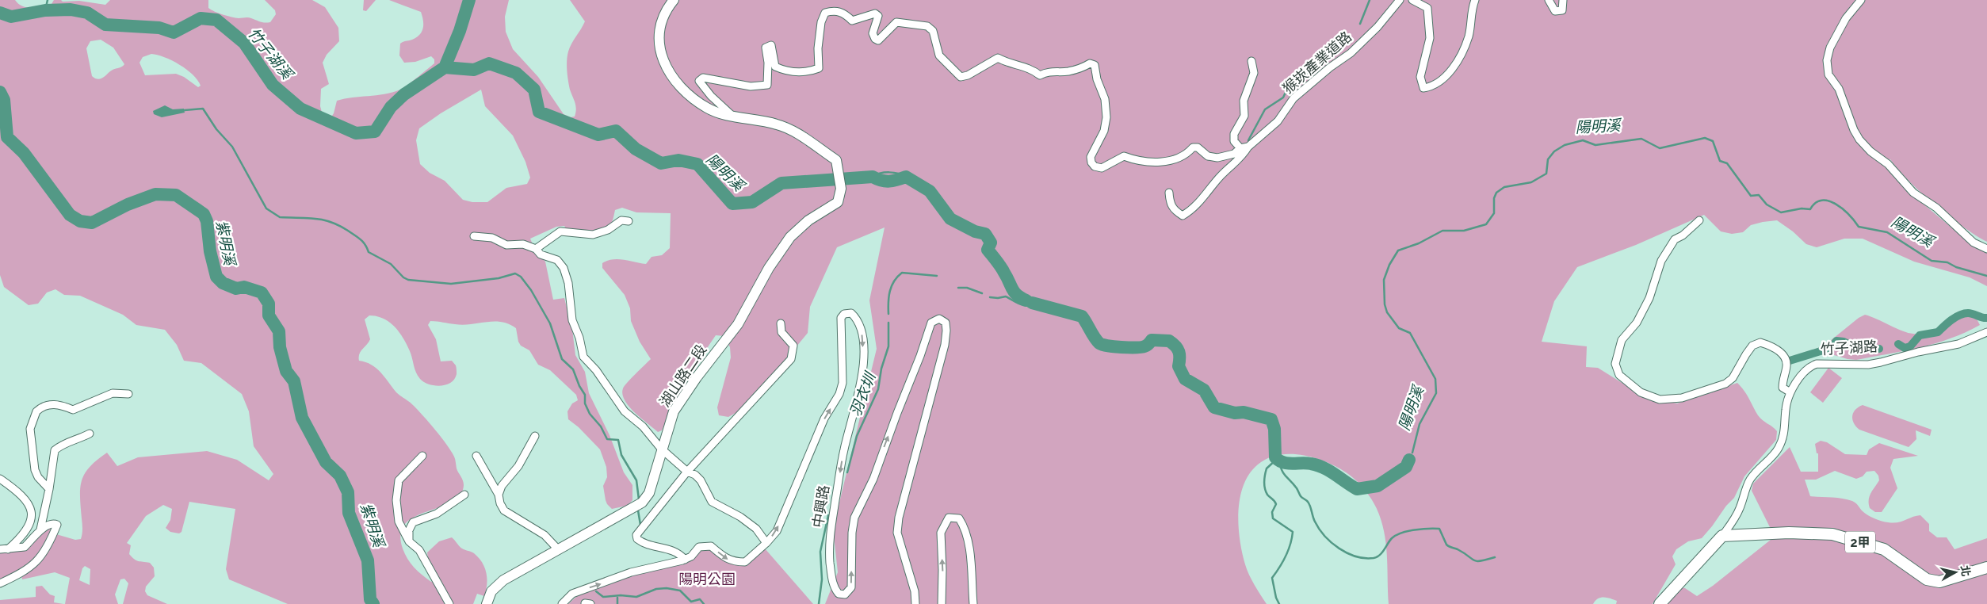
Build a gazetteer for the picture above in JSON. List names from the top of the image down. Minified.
{"streets":{"main road":["竹子湖路","2甲"],"street":["猴崁產業道路","湖山路二段","中興路"]},"crossings":[["猴崁產業道路","湖山路二段"],["竹子湖路","2甲"]],"water":["竹子湖溪","陽明溪","紫明溪","羽衣圳"],"parks":["陽明公園"],"north":"right"}
